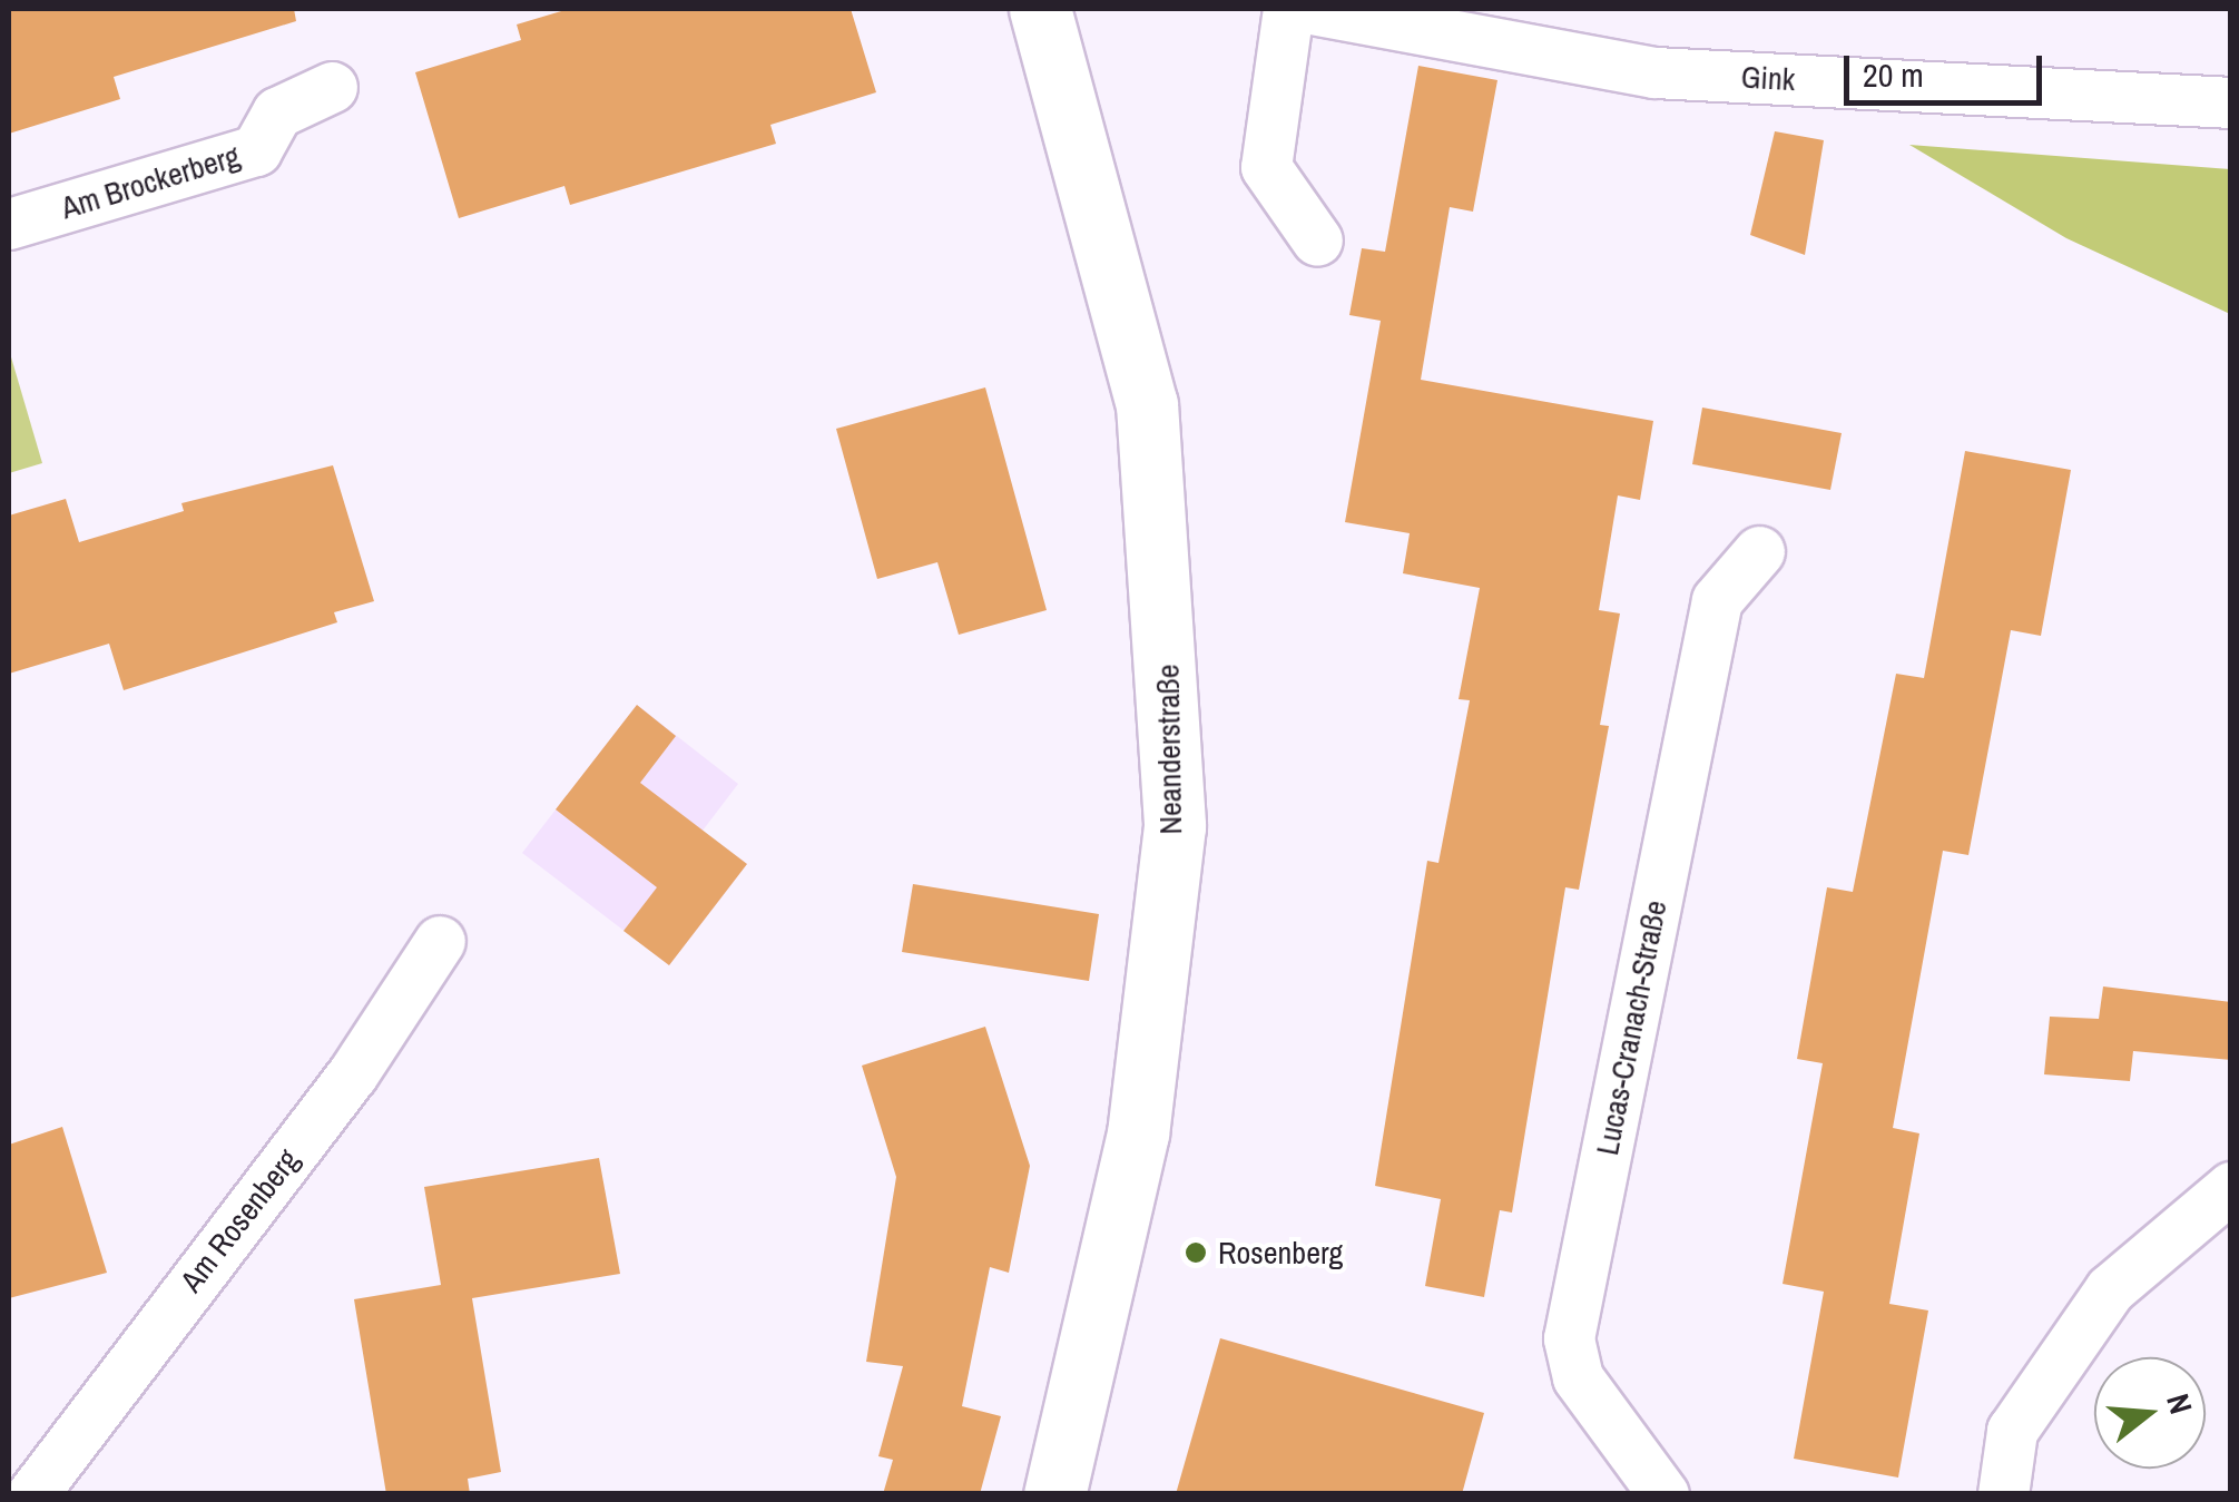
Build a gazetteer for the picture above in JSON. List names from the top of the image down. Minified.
{"streets":{"main road":["Neanderstraße"],"street":["Gink","Am Brockerberg","Lucas-Cranach-Straße","Am Rosenberg"]},"places":["Rosenberg"],"scale_bar":"20 m","north":"right"}
